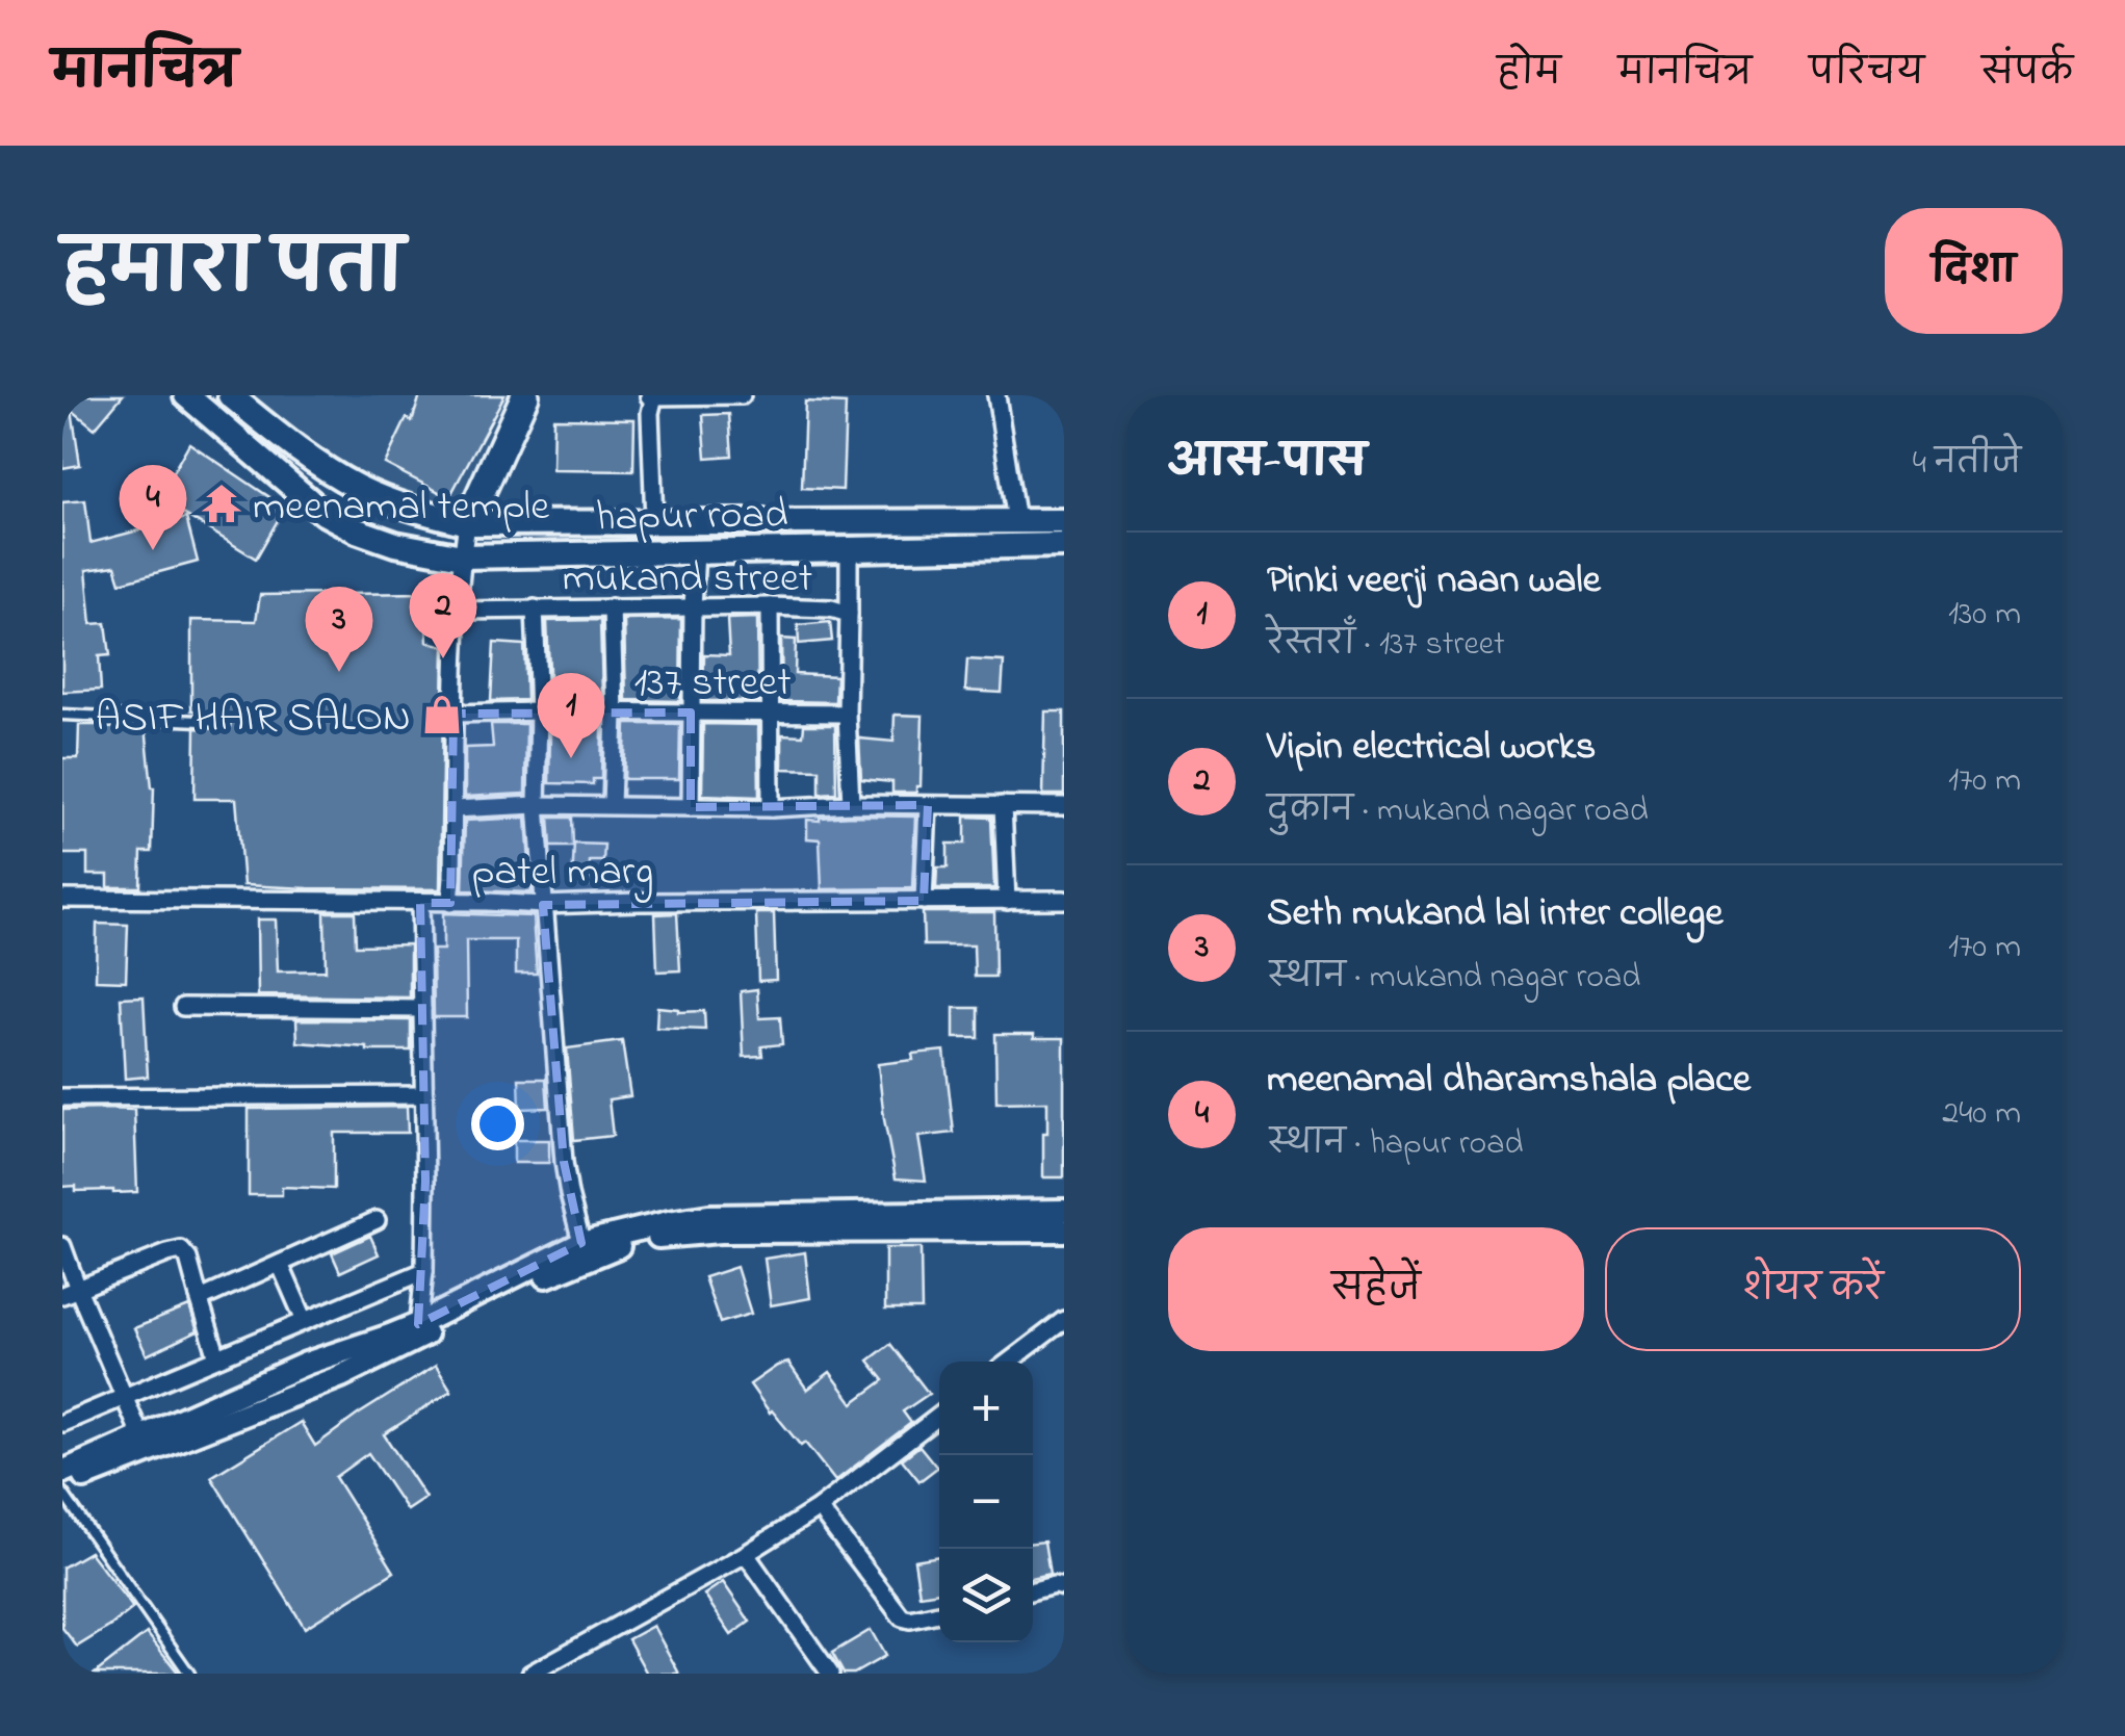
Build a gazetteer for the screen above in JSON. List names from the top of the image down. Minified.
{"streets":{"main road":["hapur road"],"street":["mukand street","137 street","patel marg"]},"crossings":[["mukand street","137 street"]],"places":{"temple":["meenamal temple"],"shop":["ASIF HAIR SALON"]},"page":{"header":"मानचित्र","nav":["होम","मानचित्र","परिचय","संपर्क"],"title":"हमारा पता","buttons":["दिशा",["सहेजें","शेयर करें"]],"heading":["आस-पास","4 नतीजे"],"pins":["4","2","3","1"],"list":[{"mark":"1","name":"Pinki veerji naan wale","note":"रेस्तराँ · 137 street","value":"130 m"},{"mark":"2","name":"Vipin electrical works","note":"दुकान · mukand nagar road","value":"170 m"},{"mark":"3","name":"Seth mukand lal inter college","note":"स्थान · mukand nagar road","value":"170 m"},{"mark":"4","name":"meenamal dharamshala place","note":"स्थान · hapur road","value":"240 m"}],"map_buttons":["+","−"]}}
